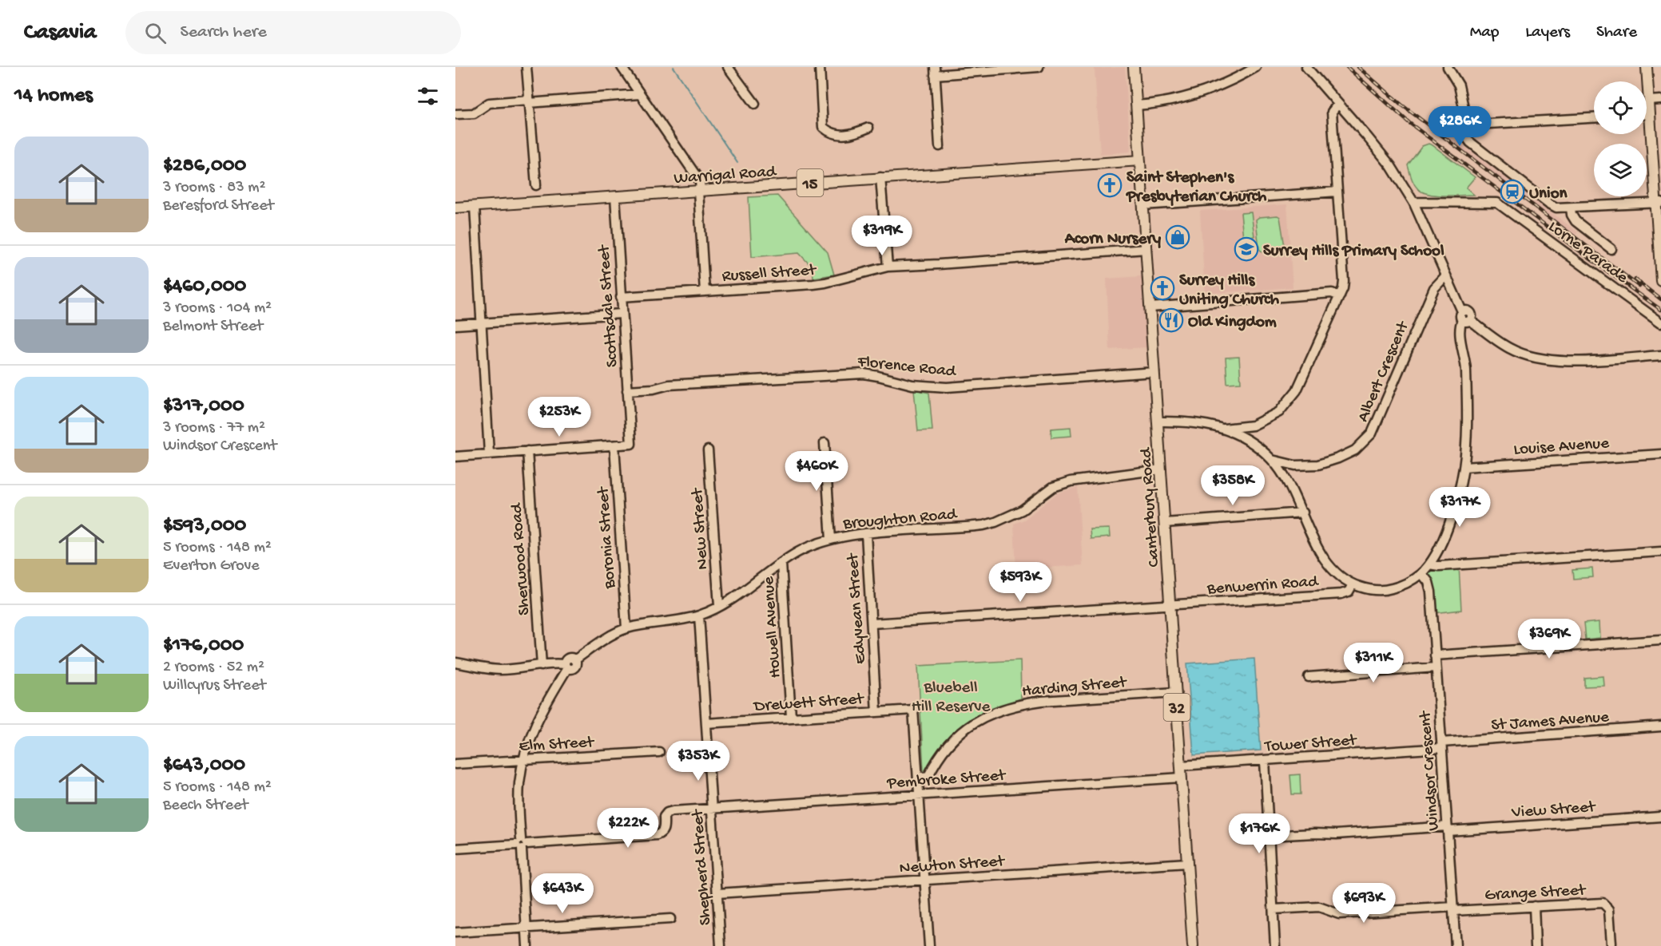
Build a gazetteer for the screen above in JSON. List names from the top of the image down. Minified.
{"streets":{"main road":["Warrigal Road","15","Canterbury Road","32"],"street":["Lorne Parade","Russell Street","Scottsdale Street","Florence Road","Albert Crescent","Louise Avenue","Broughton Road","New Street","Boronia Street","Sherwood Road","Benwerrin Road","Edyvean Street","Howell Avenue","Harding Street","Drewett Street","St James Avenue","Tower Street","Elm Street","Windsor Crescent","Pembroke Street","View Street","Newton Street","Shepherd Street","Grange Street"]},"crossings":[["Warrigal Road","Scottsdale Street"],["Warrigal Road","Canterbury Road"],["Russell Street","Scottsdale Street"],["Russell Street","Canterbury Road"],["Scottsdale Street","Florence Road"],["Scottsdale Street","Boronia Street"],["Florence Road","Canterbury Road"],["Canterbury Road","Broughton Road"],["Canterbury Road","Benwerrin Road"],["Canterbury Road","Harding Street"],["Canterbury Road","Tower Street"],["Canterbury Road","Pembroke Street"],["Canterbury Road","Newton Street"],["Broughton Road","New Street"],["Broughton Road","Boronia Street"],["Broughton Road","Edyvean Street"],["Broughton Road","Howell Avenue"],["Broughton Road","Shepherd Street"],["Benwerrin Road","Edyvean Street"],["Edyvean Street","Drewett Street"],["Howell Avenue","Drewett Street"],["Harding Street","Drewett Street"],["Drewett Street","Shepherd Street"],["St James Avenue","Tower Street"],["St James Avenue","Windsor Crescent"],["Tower Street","Windsor Crescent"],["Windsor Crescent","View Street"],["Windsor Crescent","Grange Street"],["Pembroke Street","Shepherd Street"],["Newton Street","Shepherd Street"]],"parks":["Bluebell Hill Reserve"],"places":{"church":["Saint Stephen's Presbyterian Church","Surrey Hills Uniting Church"],"station":["Union"],"shop":["Acorn Nursery"],"school or university":["Surrey Hills Primary School"],"restaurant":["Old Kingdom"]},"page":{"header":"Casavia","search":"Search here","nav":["Map","Layers","Share"],"heading":"14 homes","price":["$286K","$319K","$253K","$460K","$358K","$317K","$593K","$369K","$311K","$353K","$222K","$176K","$643K","$693K"],"list":[{"name":"$286,000","note":"3 rooms · 83 m² · Beresford Street"},{"name":"$460,000","note":"3 rooms · 104 m² · Belmont Street"},{"name":"$317,000","note":"3 rooms · 77 m² · Windsor Crescent"},{"name":"$593,000","note":"5 rooms · 148 m² · Everton Grove"},{"name":"$176,000","note":"2 rooms · 52 m² · Willcyrus Street"},{"name":"$643,000","note":"5 rooms · 148 m² · Beech Street"}]}}
